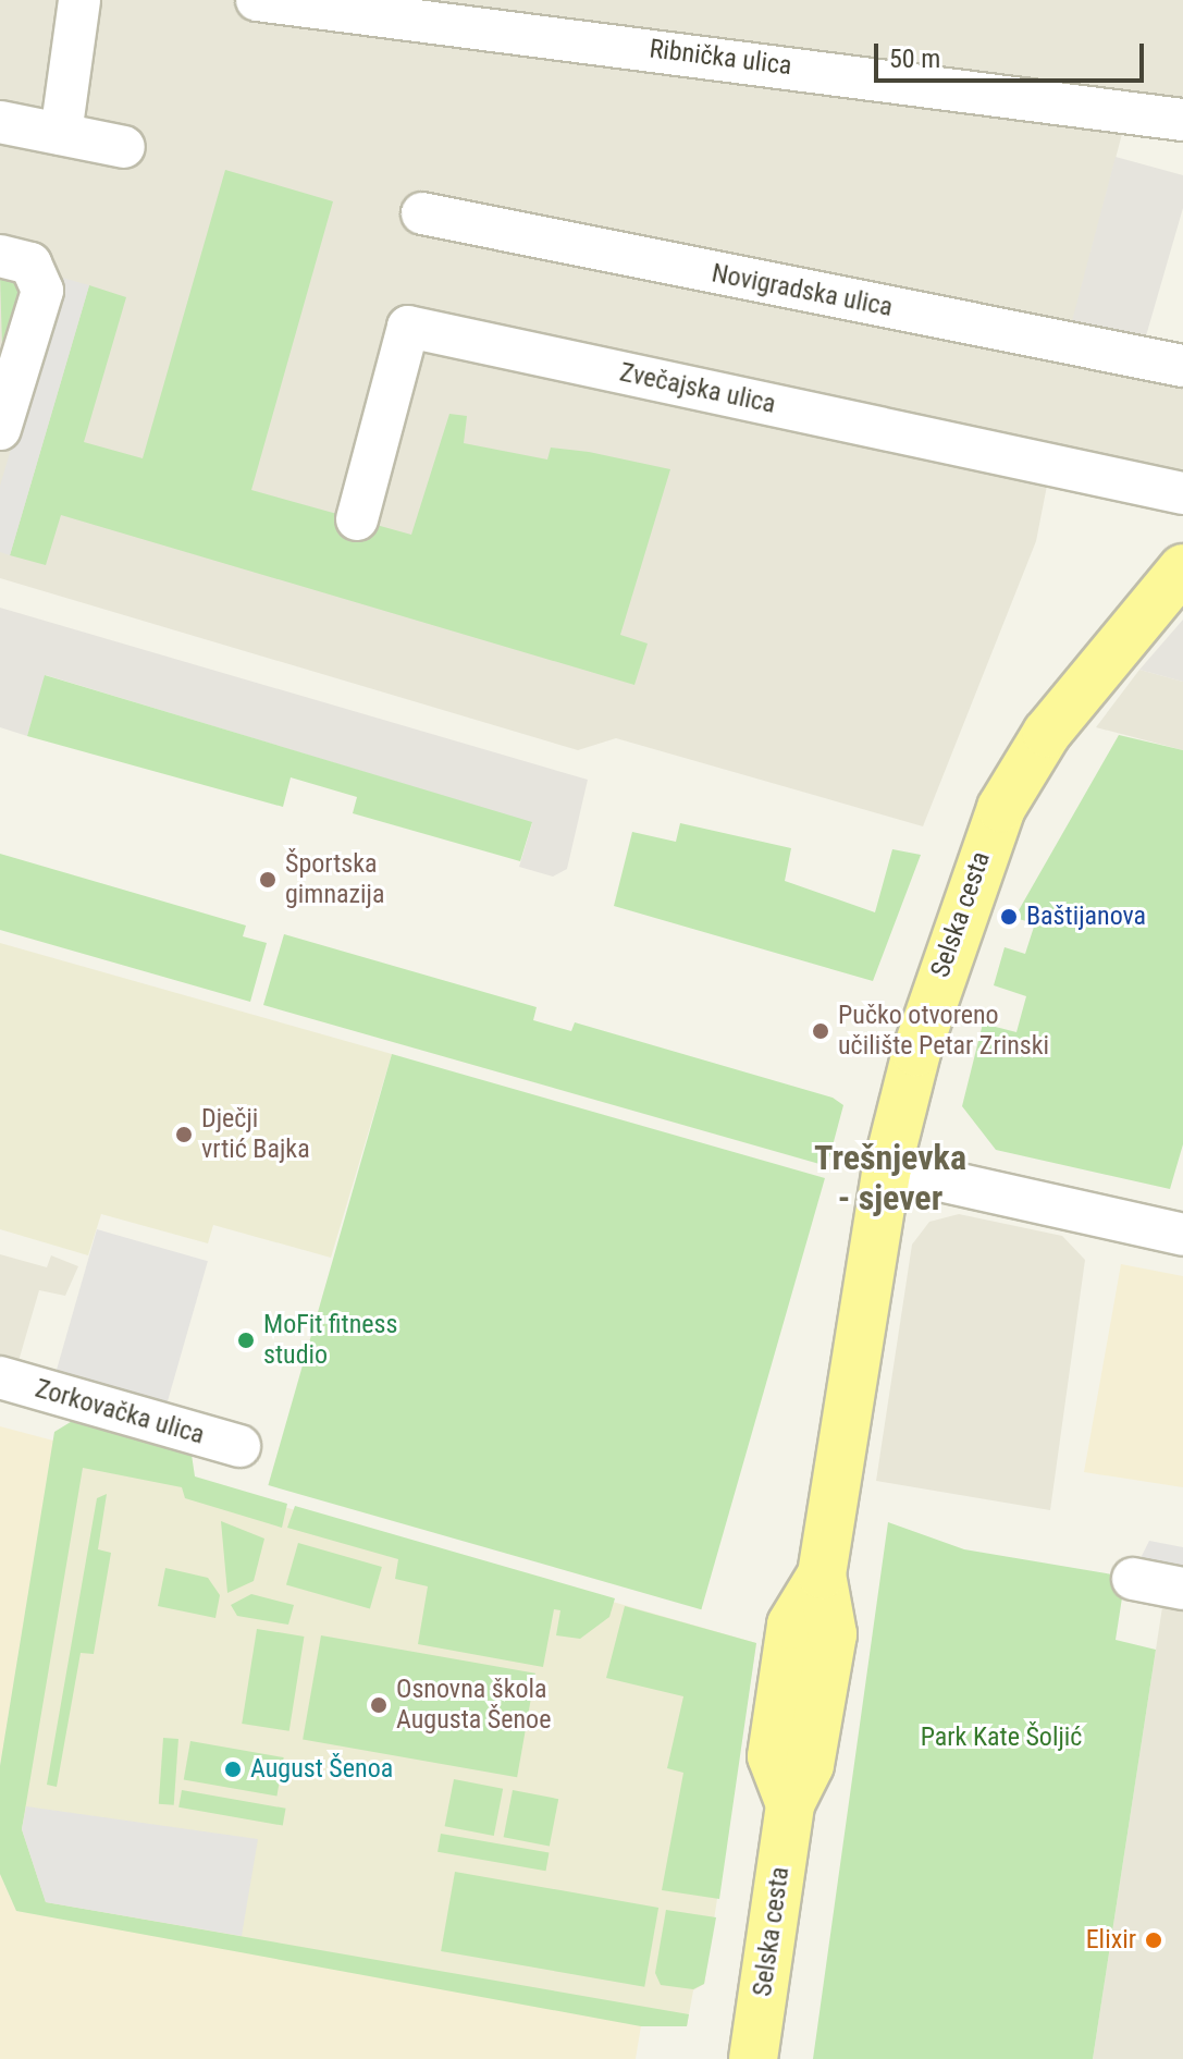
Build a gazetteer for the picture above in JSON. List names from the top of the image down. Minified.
{"streets":{"main road":["Selska cesta"],"street":["Ribnička ulica","Novigradska ulica","Zvečajska ulica","Zorkovačka ulica"]},"districts":["Trešnjevka - sjever"],"parks":["Park Kate Šoljić"],"places":["Športska gimnazija","Baštijanova","Pučko otvoreno učilište Petar Zrinski","Dječji vrtić Bajka","MoFit fitness studio","Osnovna škola Augusta Šenoe","August Šenoa","Elixir"],"scale_bar":"50 m"}
